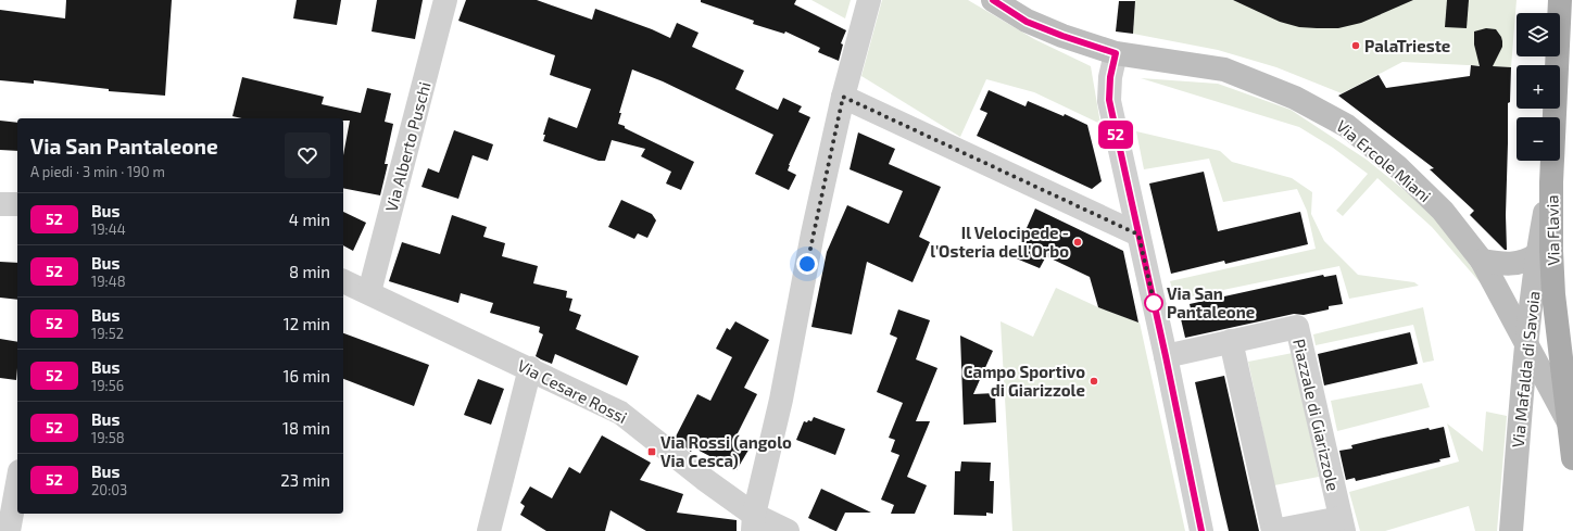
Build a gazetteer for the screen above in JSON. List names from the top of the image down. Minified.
{"streets":{"main road":["Via Flavia"],"street":["Via Alberto Puschi","Via Ercole Miani","Via Mafalda di Savoia","Via Cesare Rossi","Piazzale di Giarizzole"]},"crossings":[["Via Alberto Puschi","Via Cesare Rossi"],["Via Ercole Miani","Via Flavia"],["Via Ercole Miani","Via Mafalda di Savoia"],["Via Flavia","Via Mafalda di Savoia"]],"places":{"other":["PalaTrieste","Il Velocipede - l'Osteria dell'Orbo","Via San Pantaleone","Campo Sportivo di Giarizzole"],"transit":["Via Rossi (angolo Via Cesca)"]},"lines":["bus line 52"],"page":{"on_map":"52","map_buttons":["+","−"],"heading":["Via San Pantaleone","A piedi · 3 min · 190 m"],"list":[{"mark":"52","name":"Bus","note":"19:44","value":"4 min"},{"mark":"52","name":"Bus","note":"19:48","value":"8 min"},{"mark":"52","name":"Bus","note":"19:52","value":"12 min"},{"mark":"52","name":"Bus","note":"19:56","value":"16 min"},{"mark":"52","name":"Bus","note":"19:58","value":"18 min"},{"mark":"52","name":"Bus","note":"20:03","value":"23 min"}]}}
